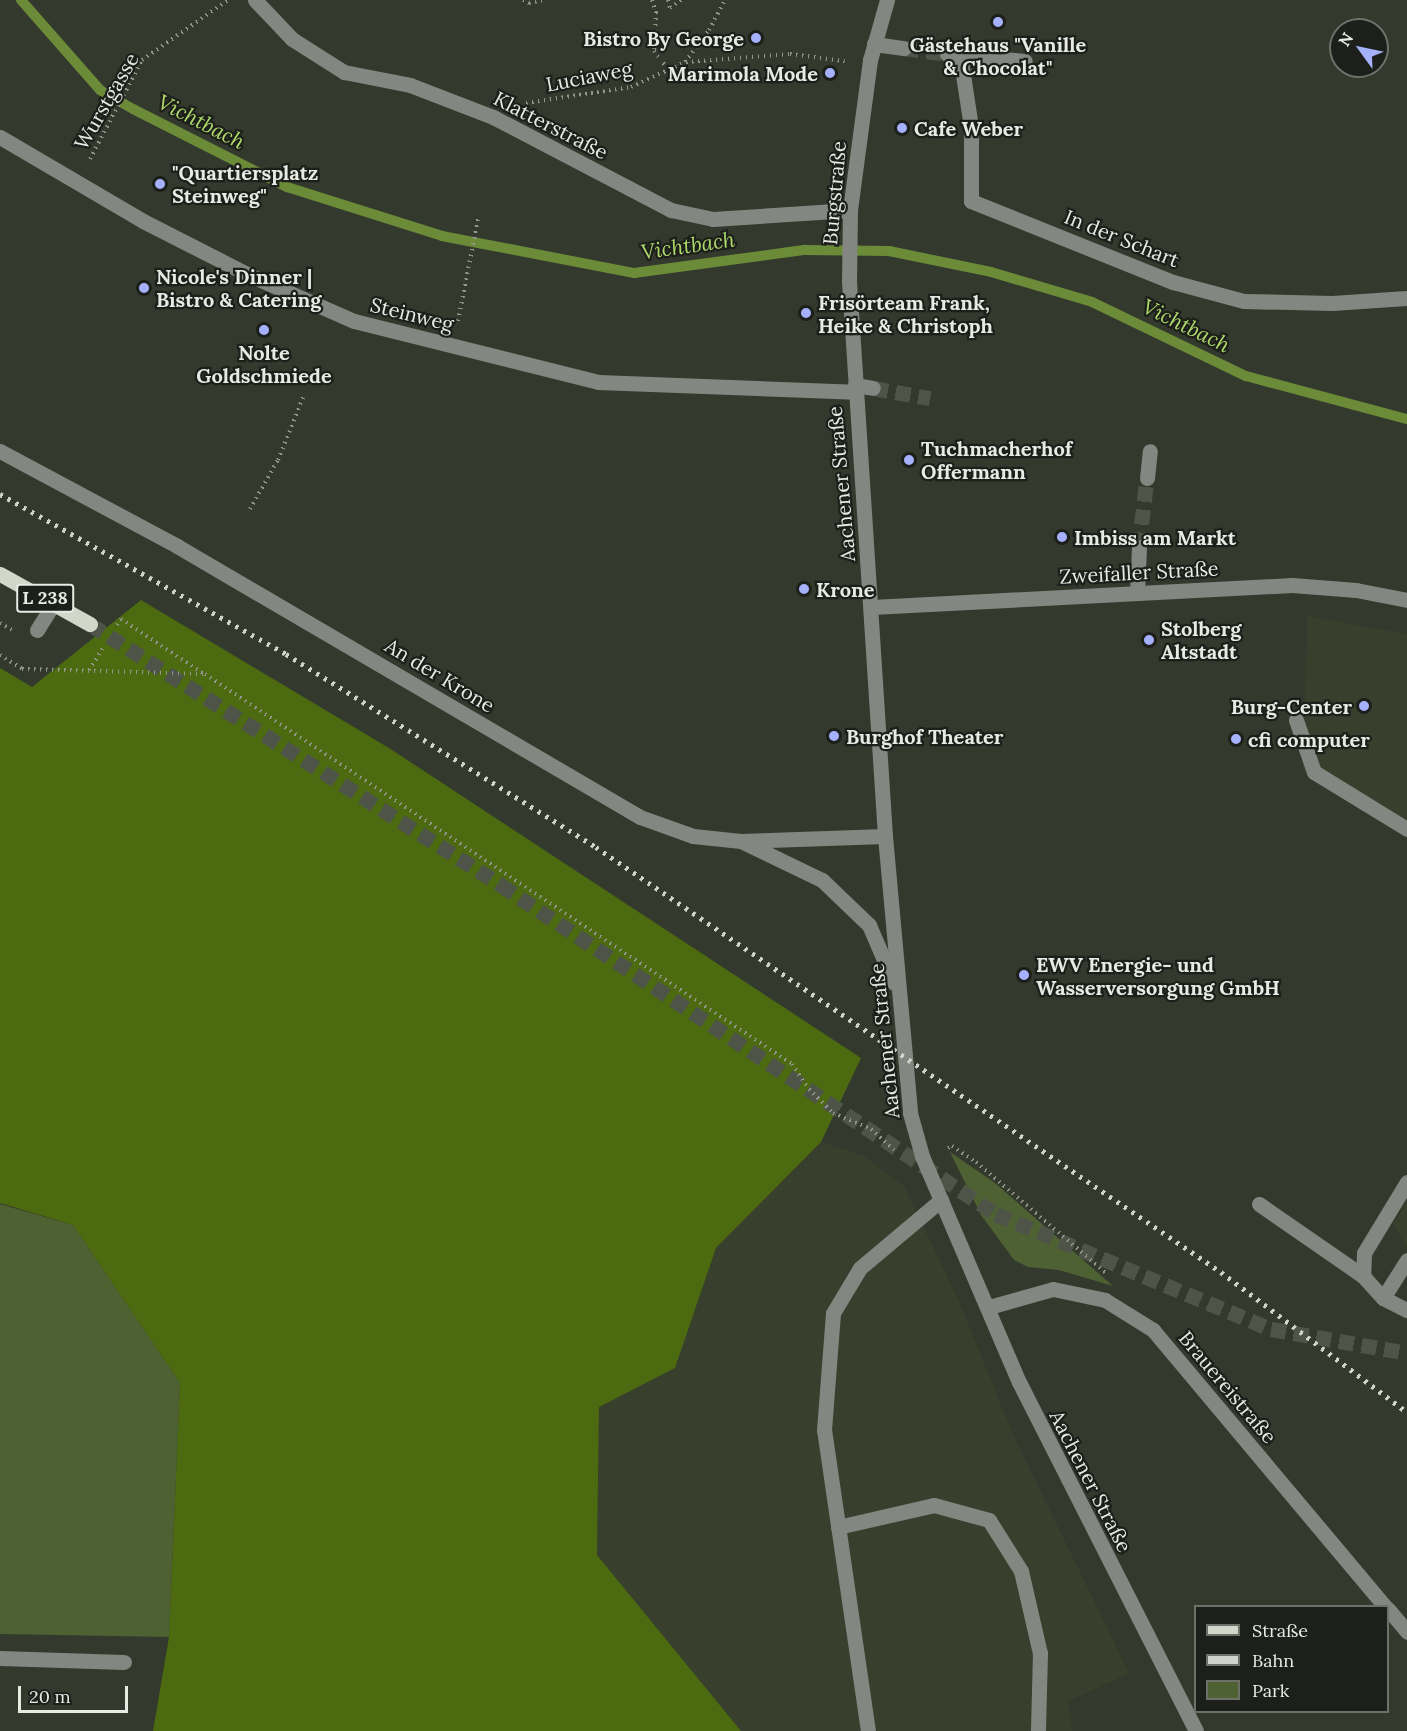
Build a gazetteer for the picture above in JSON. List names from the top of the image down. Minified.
{"streets":{"main road":["L 238"],"street":["Klatterstraße","Burgstraße","In der Schart","Steinweg","Aachener Straße","Zweifaller Straße","An der Krone","Brauereistraße"],"path":["Luciaweg","Wurstgasse"]},"crossings":[["Wurstgasse","Steinweg"],["Klatterstraße","Burgstraße"],["Burgstraße","Steinweg"],["Burgstraße","Aachener Straße"],["Steinweg","Aachener Straße"],["Aachener Straße","Zweifaller Straße"],["Aachener Straße","An der Krone"],["Aachener Straße","Brauereistraße"]],"water":["Vichtbach"],"places":["Gästehaus \"Vanille & Chocolat\"","Bistro By George","Marimola Mode","Cafe Weber","\"Quartiersplatz Steinweg\"","Nicole's Dinner | Bistro & Catering","Frisörteam Frank, Heike & Christoph","Nolte Goldschmiede","Tuchmacherhof Offermann","Imbiss am Markt","Krone","Stolberg Altstadt","Burg-Center","Burghof Theater","cfi computer","EWV Energie- und Wasserversorgung GmbH"],"legend":["Straße","Bahn","Park"],"scale_bar":"20 m","north":"top left"}
